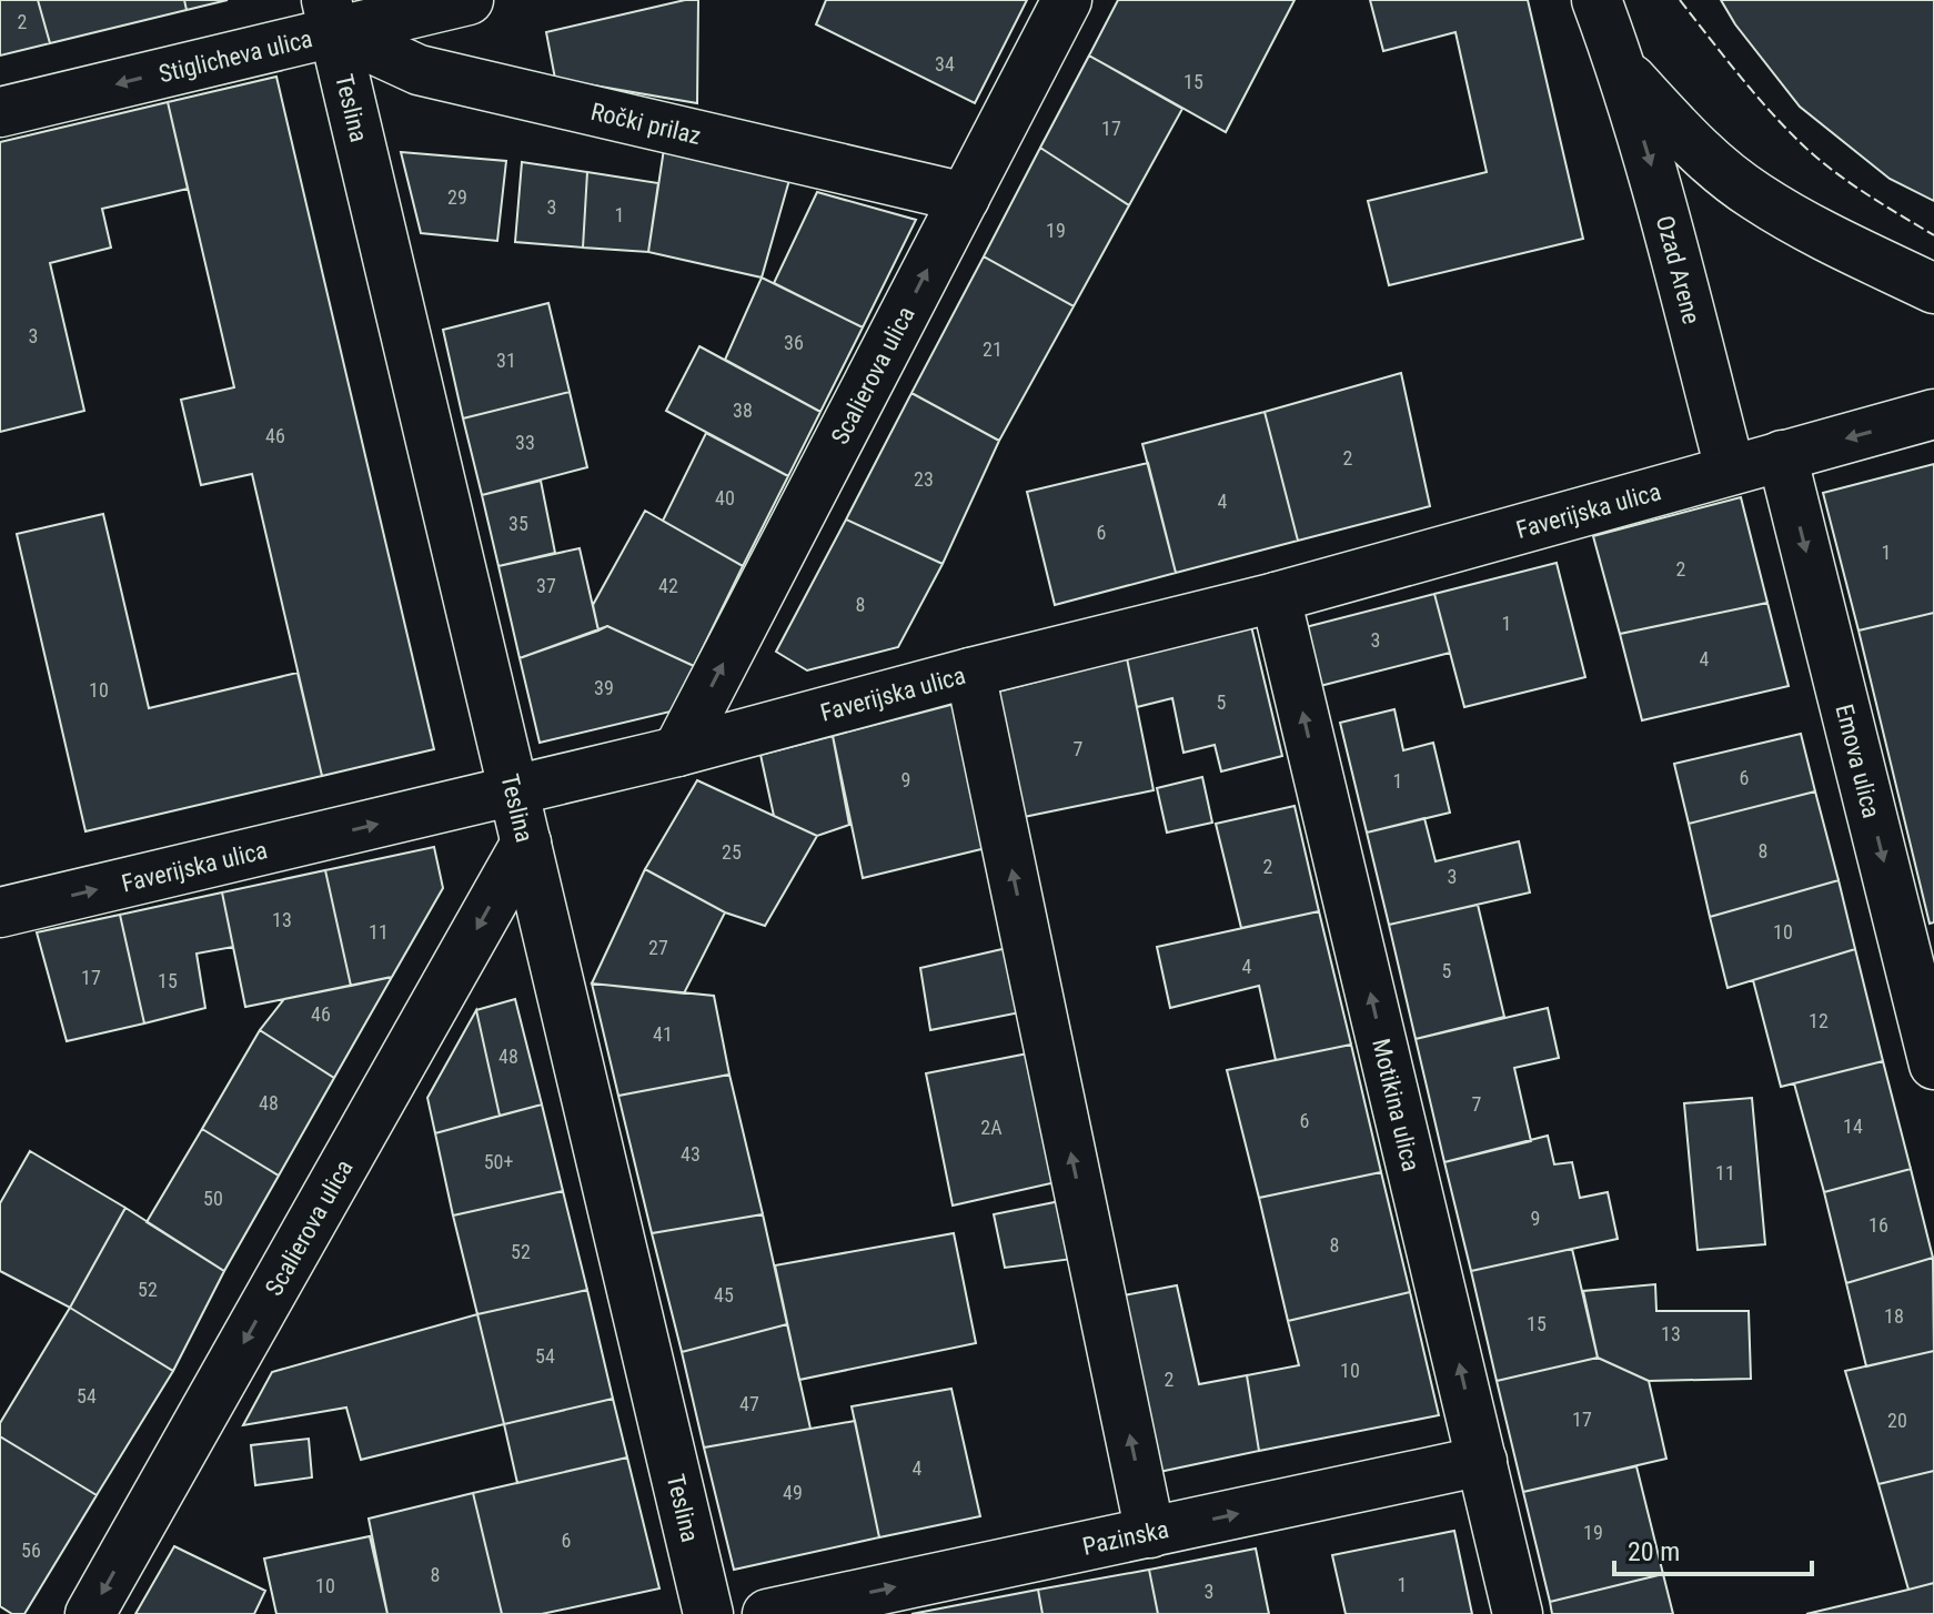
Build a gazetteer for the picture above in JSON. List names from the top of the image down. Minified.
{"streets":{"street":["Stiglicheva ulica","Teslina","Ročki prilaz","Ozad Arene","Scalierova ulica","Faverijska ulica","Emova ulica","Motikina ulica","Pazinska"]},"crossings":[["Stiglicheva ulica","Teslina"],["Stiglicheva ulica","Ročki prilaz"],["Teslina","Ročki prilaz"],["Teslina","Scalierova ulica"],["Teslina","Faverijska ulica"],["Ročki prilaz","Scalierova ulica"],["Ozad Arene","Faverijska ulica"],["Scalierova ulica","Faverijska ulica"],["Faverijska ulica","Emova ulica"],["Faverijska ulica","Motikina ulica"],["Motikina ulica","Pazinska"]],"one_way":["Stiglicheva ulica","Ozad Arene","Emova ulica","Pazinska"],"house_numbers":["2","34","15","17","29","3","1","19","3","36","21","31","38","46","33","2","23","40","4","35","6","1","2","37","42","8","1","3","4","39","10","5","7","6","9","1","8","25","2","3","13","11","10","27","4","5","17","15","46","12","41","48","48","7","6","14","2A","43","50+","11","50","9","16","8","52","52","45","18","15","13","54","10","2","54","47","17","20","4","49","19","6","56","8","1","10","3"],"scale_bar":"20 m"}
